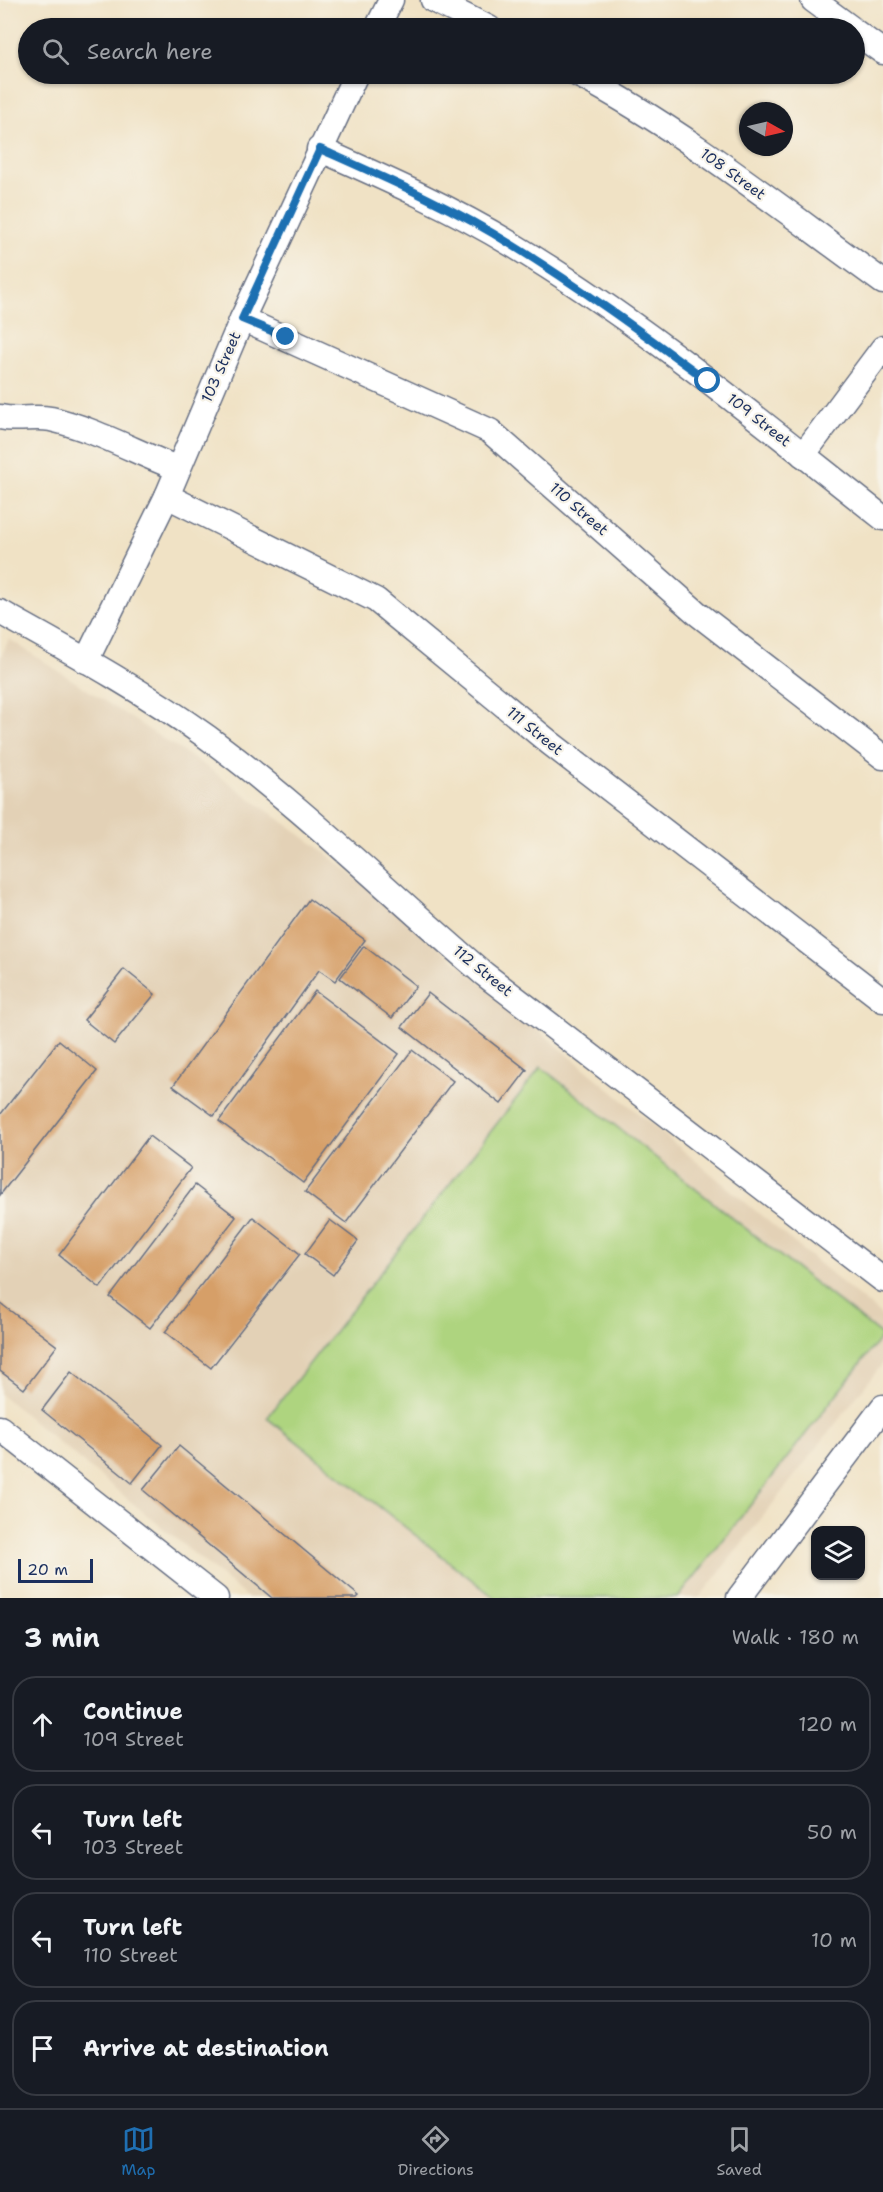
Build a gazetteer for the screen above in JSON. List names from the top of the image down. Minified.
{"streets":{"street":["108 Street","103 Street","109 Street","110 Street","111 Street","112 Street"]},"crossings":[["103 Street","109 Street"],["103 Street","110 Street"],["103 Street","111 Street"],["103 Street","112 Street"]],"scale_bar":"20 m","north":"right","page":{"search":"Search here","scale":"20 m","heading":["3 min","Walk · 180 m"],"list":[["Continue","109 Street","120 m"],["Turn left","103 Street","50 m"],["Turn left","110 Street","10 m"],"Arrive at destination"],"nav":["Map","Directions","Saved"]}}
